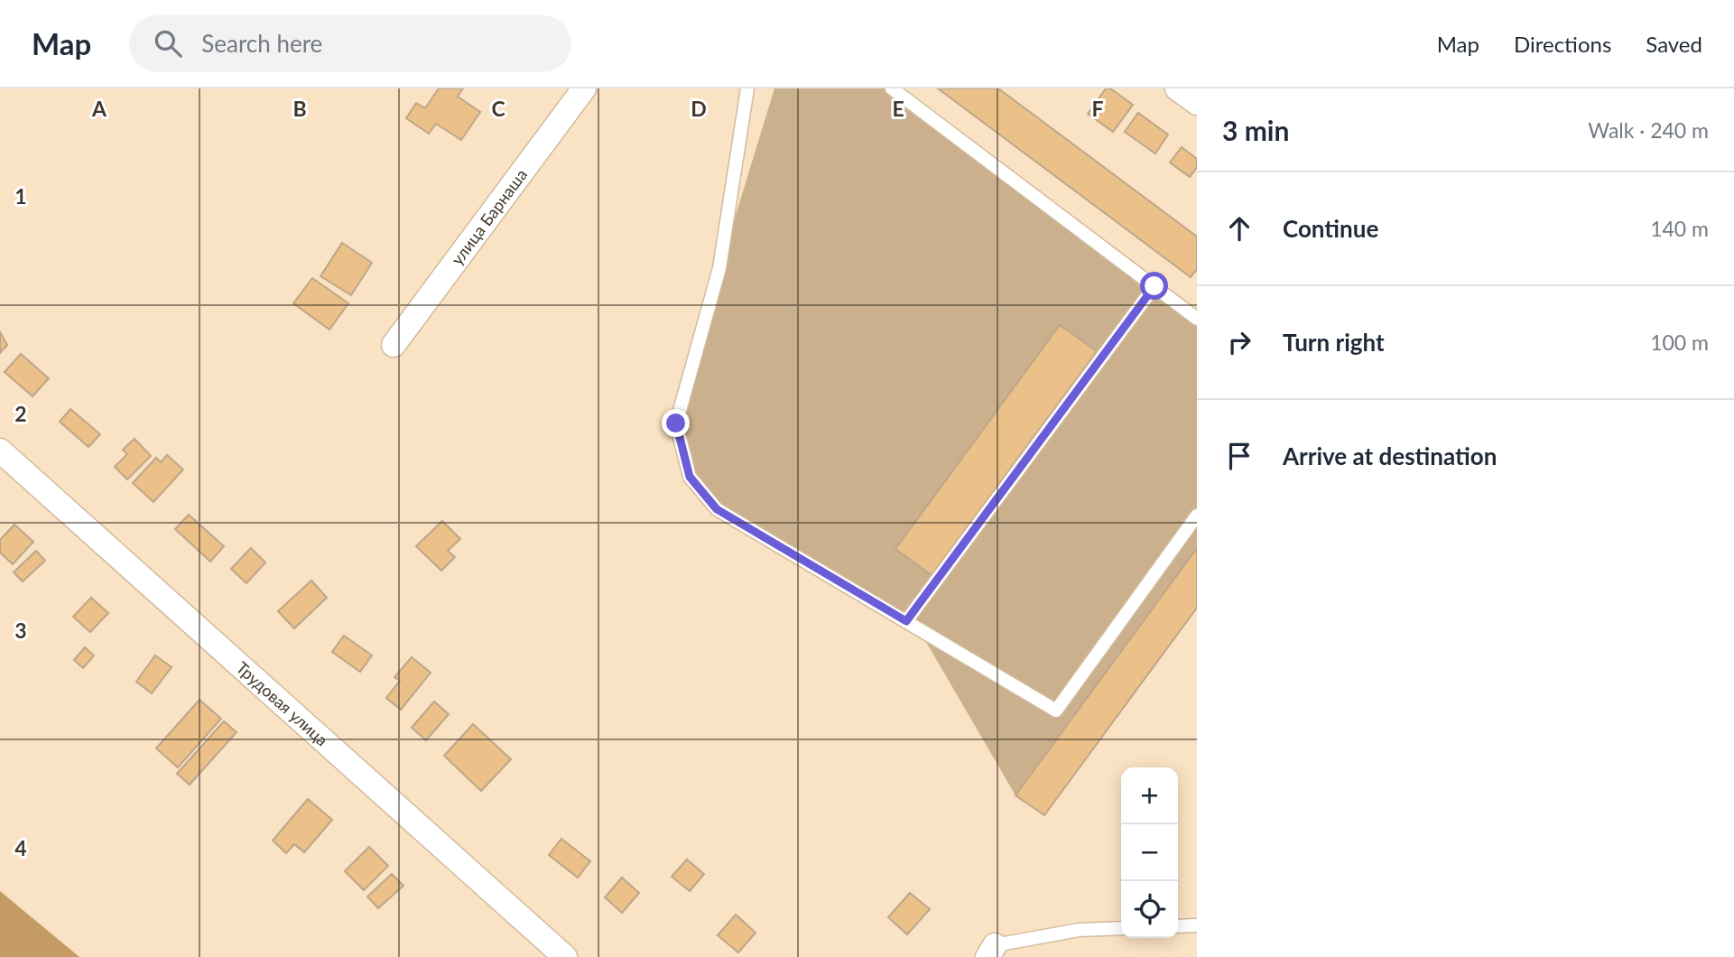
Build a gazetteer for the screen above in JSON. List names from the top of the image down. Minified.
{"streets":{"street":["улица Барнаша","Трудовая улица"]},"page":{"header":"Map","search":"Search here","nav":["Map","Directions","Saved"],"heading":["3 min","Walk · 240 m"],"list":[["Continue","140 m"],["Turn right","100 m"],"Arrive at destination"],"map_buttons":["+","−"]},"grid":{"columns":["A","B","C","D","E","F"],"rows":["1","2","3","4"]}}
